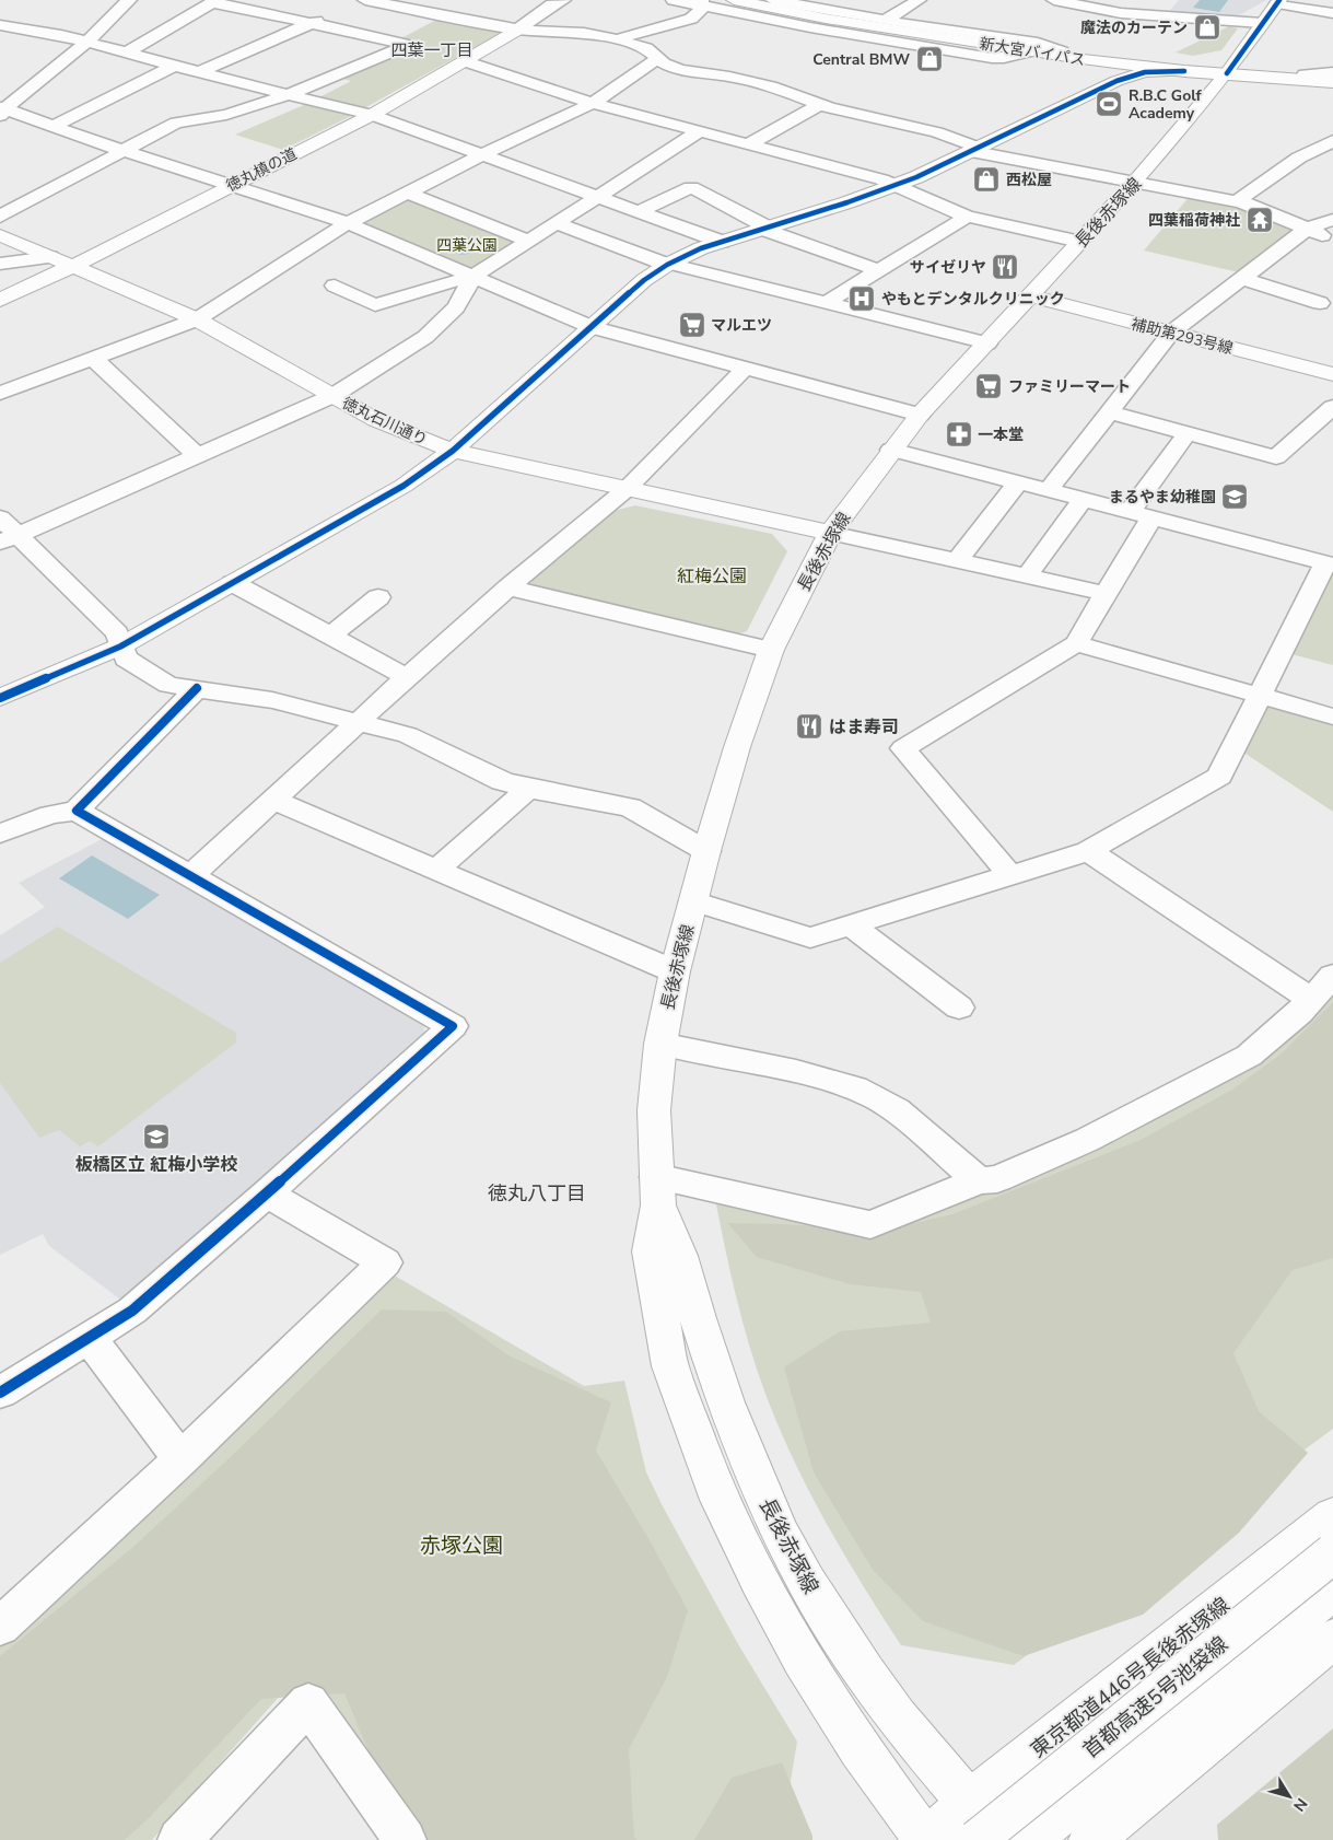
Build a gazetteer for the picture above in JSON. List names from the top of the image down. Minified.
{"streets":{"main road":["新大宮バイパス","徳丸槙の道","長後赤塚線","補助第293号線","徳丸石川通り","東京都道446号長後赤塚線","首都高速5号池袋線"]},"crossings":[["新大宮バイパス","長後赤塚線"],["徳丸槙の道","徳丸石川通り"],["長後赤塚線","補助第293号線"],["長後赤塚線","徳丸石川通り"],["長後赤塚線","東京都道446号長後赤塚線"],["長後赤塚線","首都高速5号池袋線"],["東京都道446号長後赤塚線","首都高速5号池袋線"]],"districts":["四葉一丁目","徳丸八丁目"],"parks":["四葉公園","紅梅公園","赤塚公園"],"places":{"shop":["魔法のカーテン","Central BMW","西松屋"],"sports":["R.B.C Golf Academy"],"temple":["四葉稲荷神社"],"restaurant":["サイゼリヤ","はま寿司"],"hospital":["やもとデンタルクリニック"],"supermarket":["マルエツ","ファミリーマート"],"pharmacy":["一本堂"],"school or university":["まるやま幼稚園","板橋区立 紅梅小学校"]},"north":"bottom right"}
